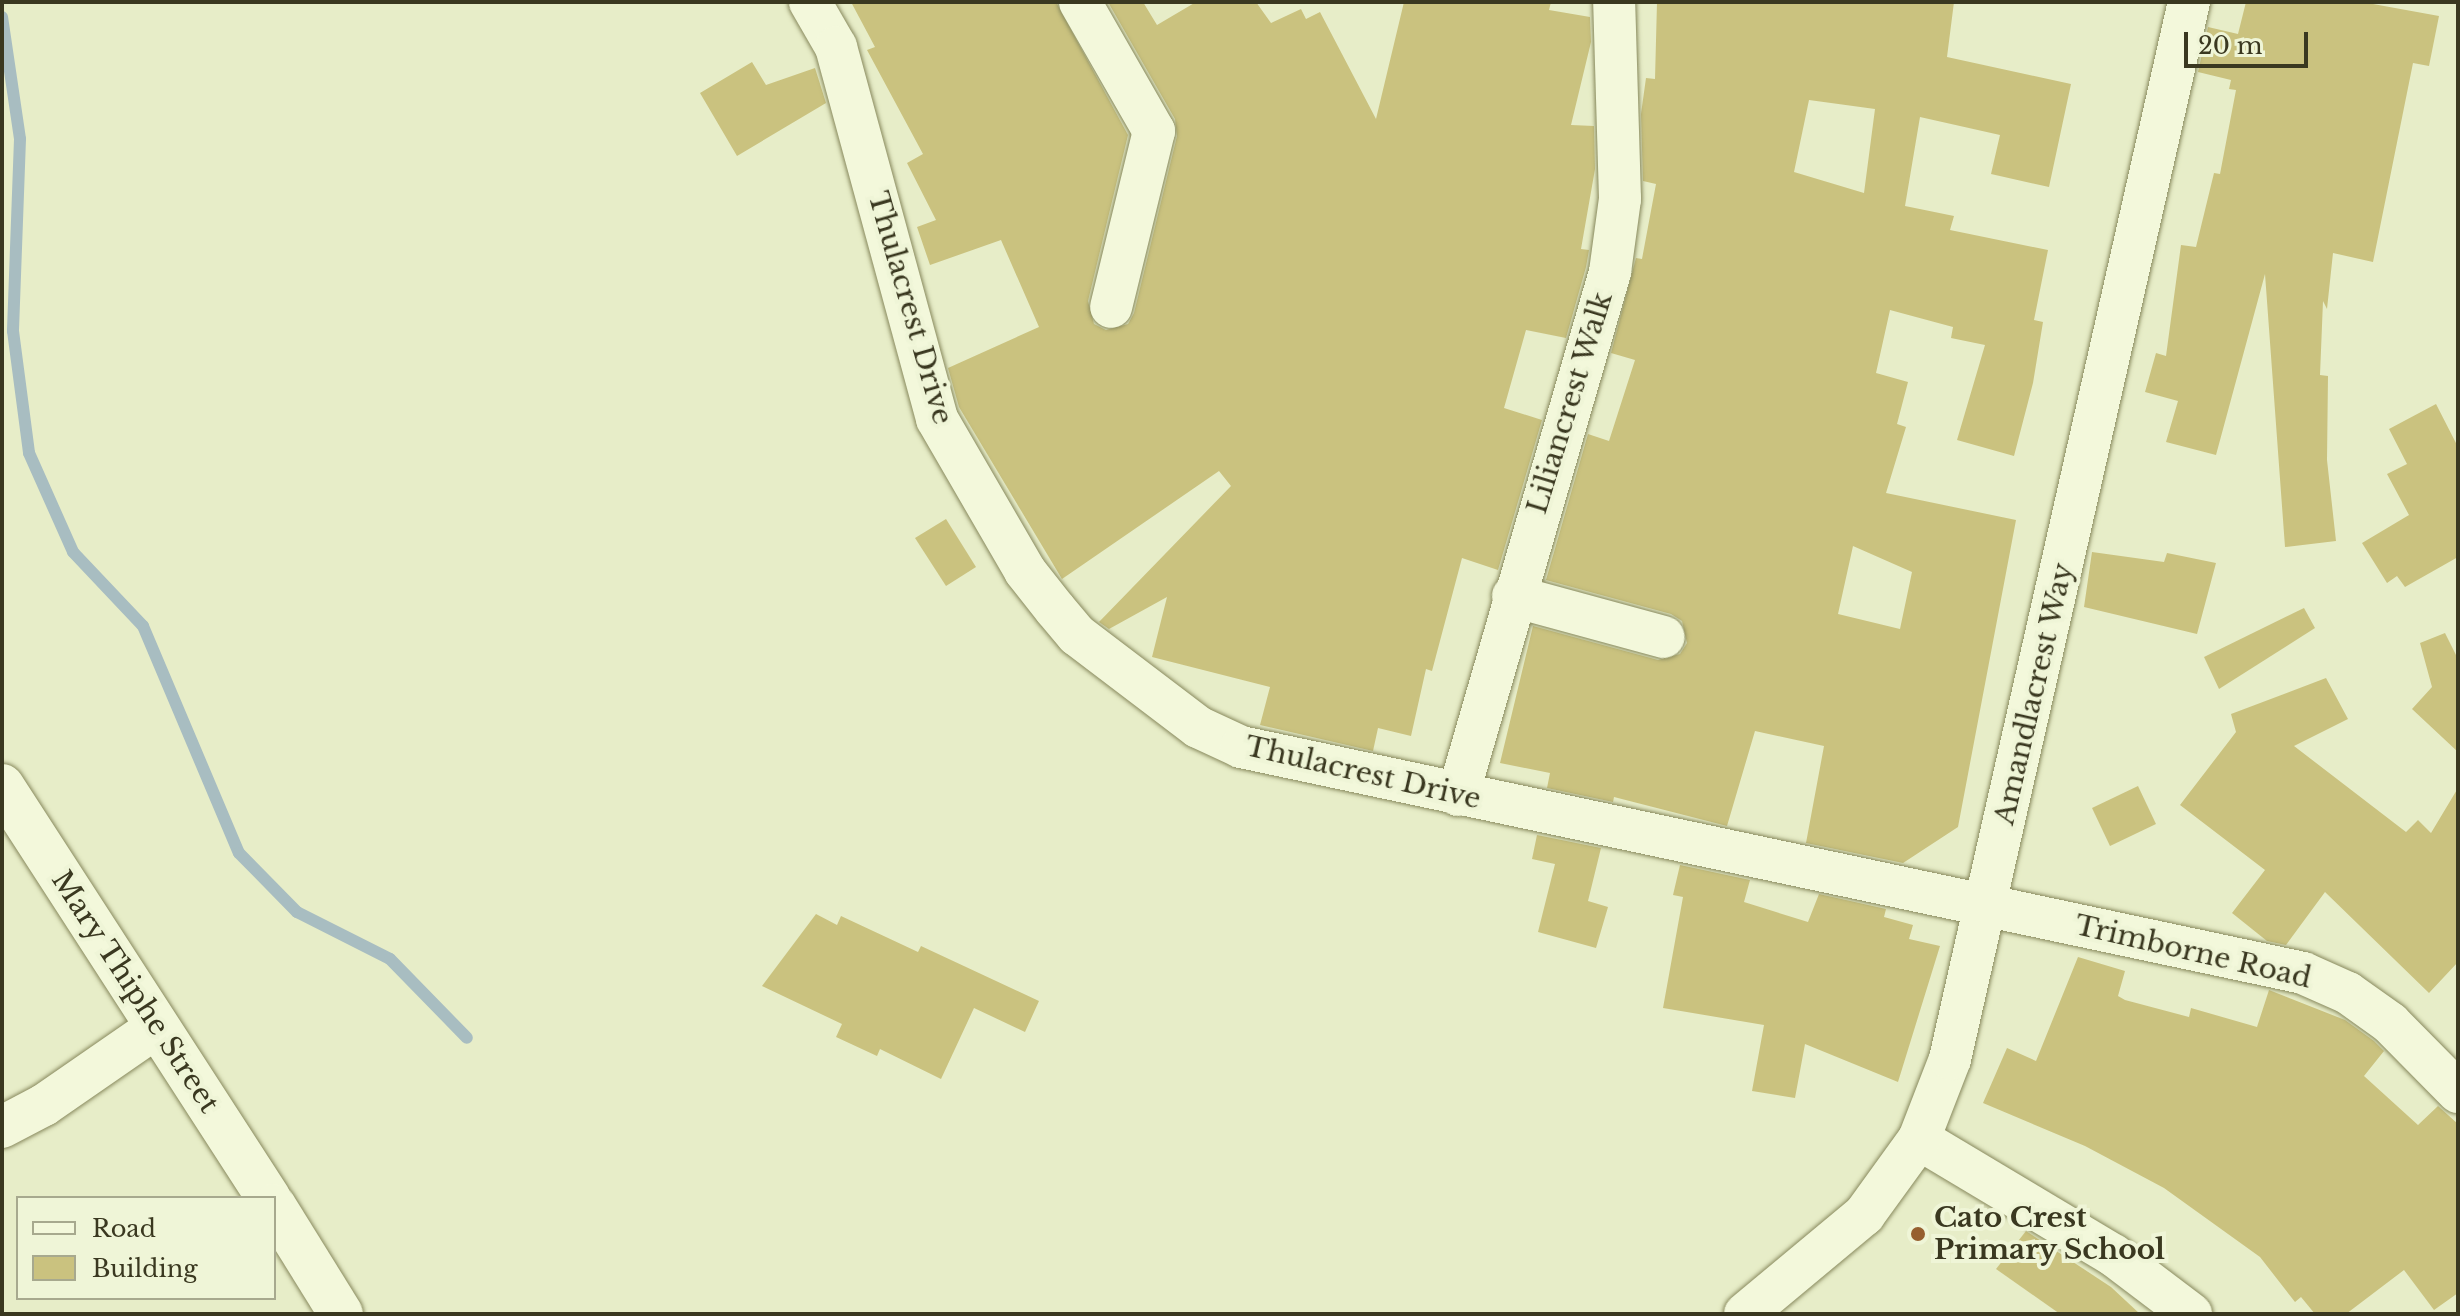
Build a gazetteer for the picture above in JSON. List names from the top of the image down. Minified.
{"streets":{"street":["Thulacrest Drive","Liliancrest Walk","Amandlacrest Way","Trimborne Road","Mary Thiphe Street"]},"crossings":[["Thulacrest Drive","Liliancrest Walk"],["Thulacrest Drive","Amandlacrest Way"],["Thulacrest Drive","Trimborne Road"],["Amandlacrest Way","Trimborne Road"]],"places":["Cato Crest Primary School"],"legend":["Road","Building"],"scale_bar":"20 m"}
